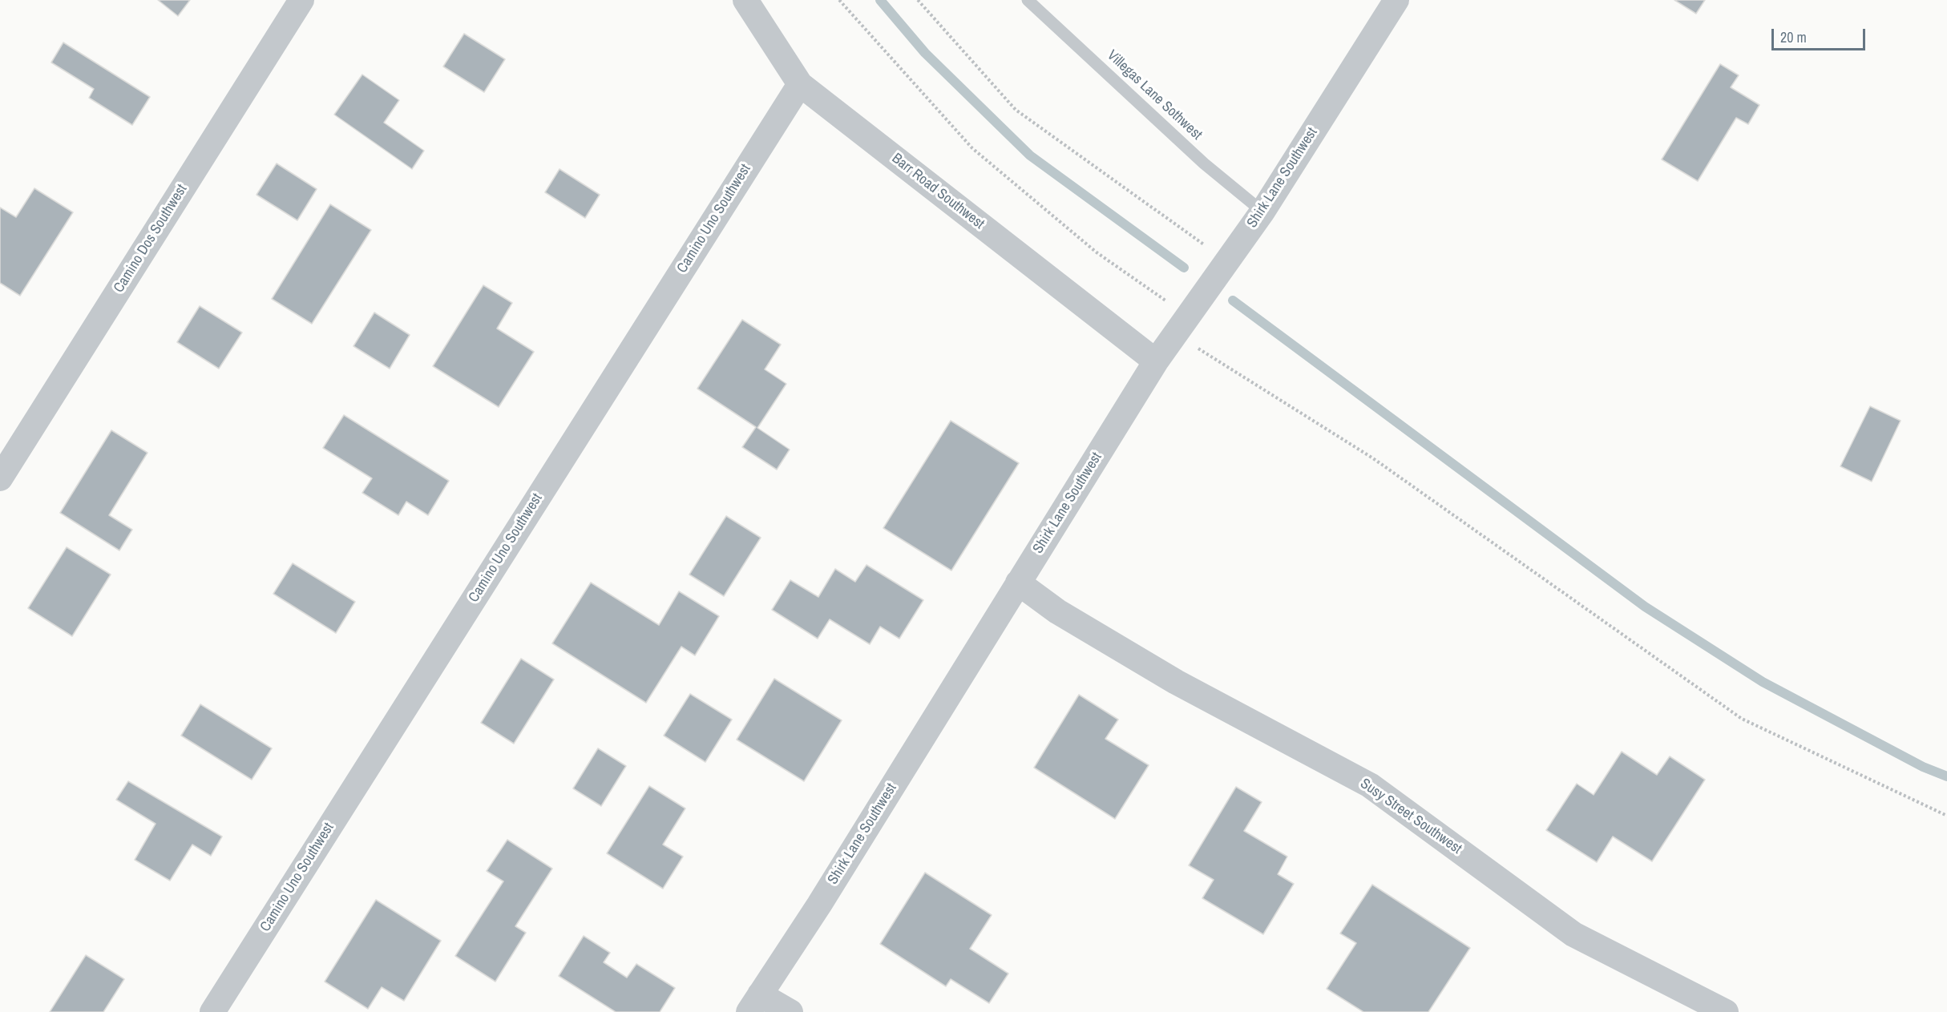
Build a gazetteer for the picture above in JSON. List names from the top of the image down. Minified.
{"streets":{"street":["Shirk Lane Southwest","Barr Road Southwest","Camino Uno Southwest","Camino Dos Southwest","Susy Street Southwest"],"lane":["Villegas Lane Sothwest"]},"crossings":[["Villegas Lane Sothwest","Shirk Lane Southwest"],["Shirk Lane Southwest","Barr Road Southwest"],["Shirk Lane Southwest","Susy Street Southwest"],["Barr Road Southwest","Camino Uno Southwest"]],"scale_bar":"20 m"}
